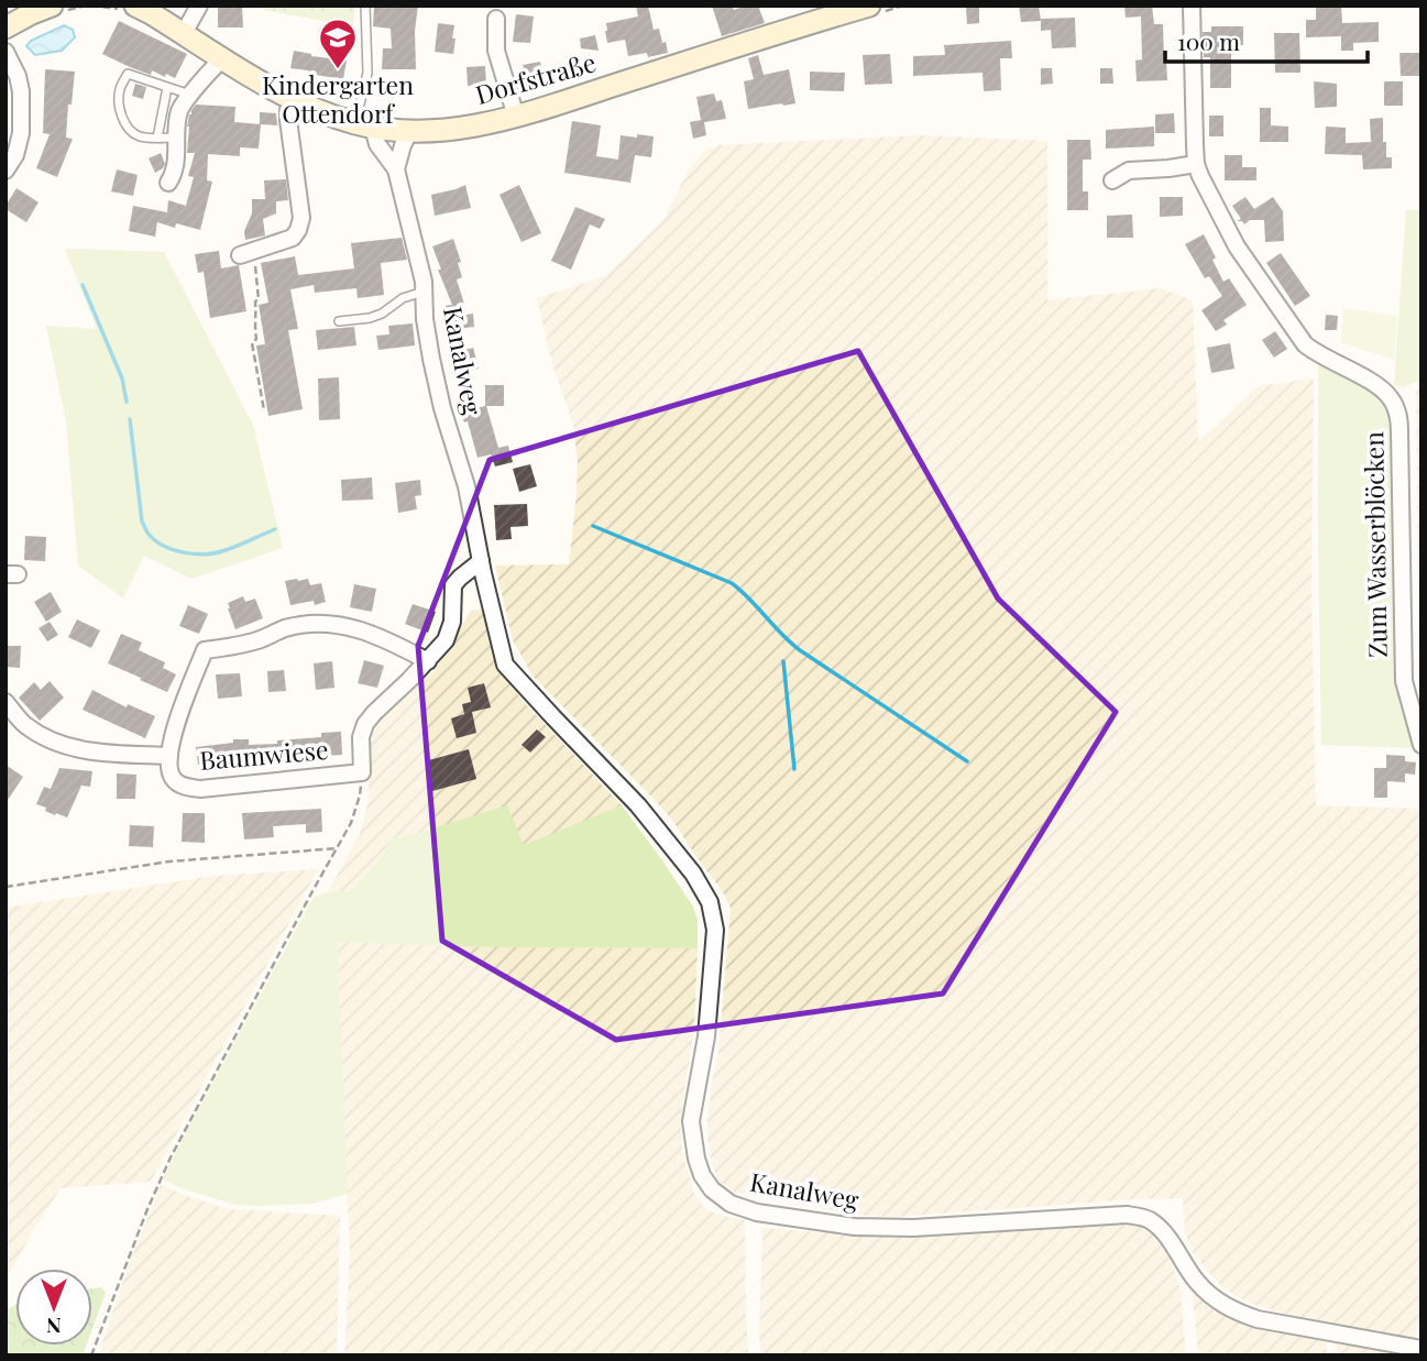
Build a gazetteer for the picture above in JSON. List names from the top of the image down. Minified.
{"streets":{"main road":["Dorfstraße"],"street":["Kanalweg","Zum Wasserblöcken","Baumwiese"]},"crossings":[["Dorfstraße","Kanalweg"]],"places":{"school or university":["Kindergarten Ottendorf"]},"scale_bar":"100 m","north":"bottom"}
